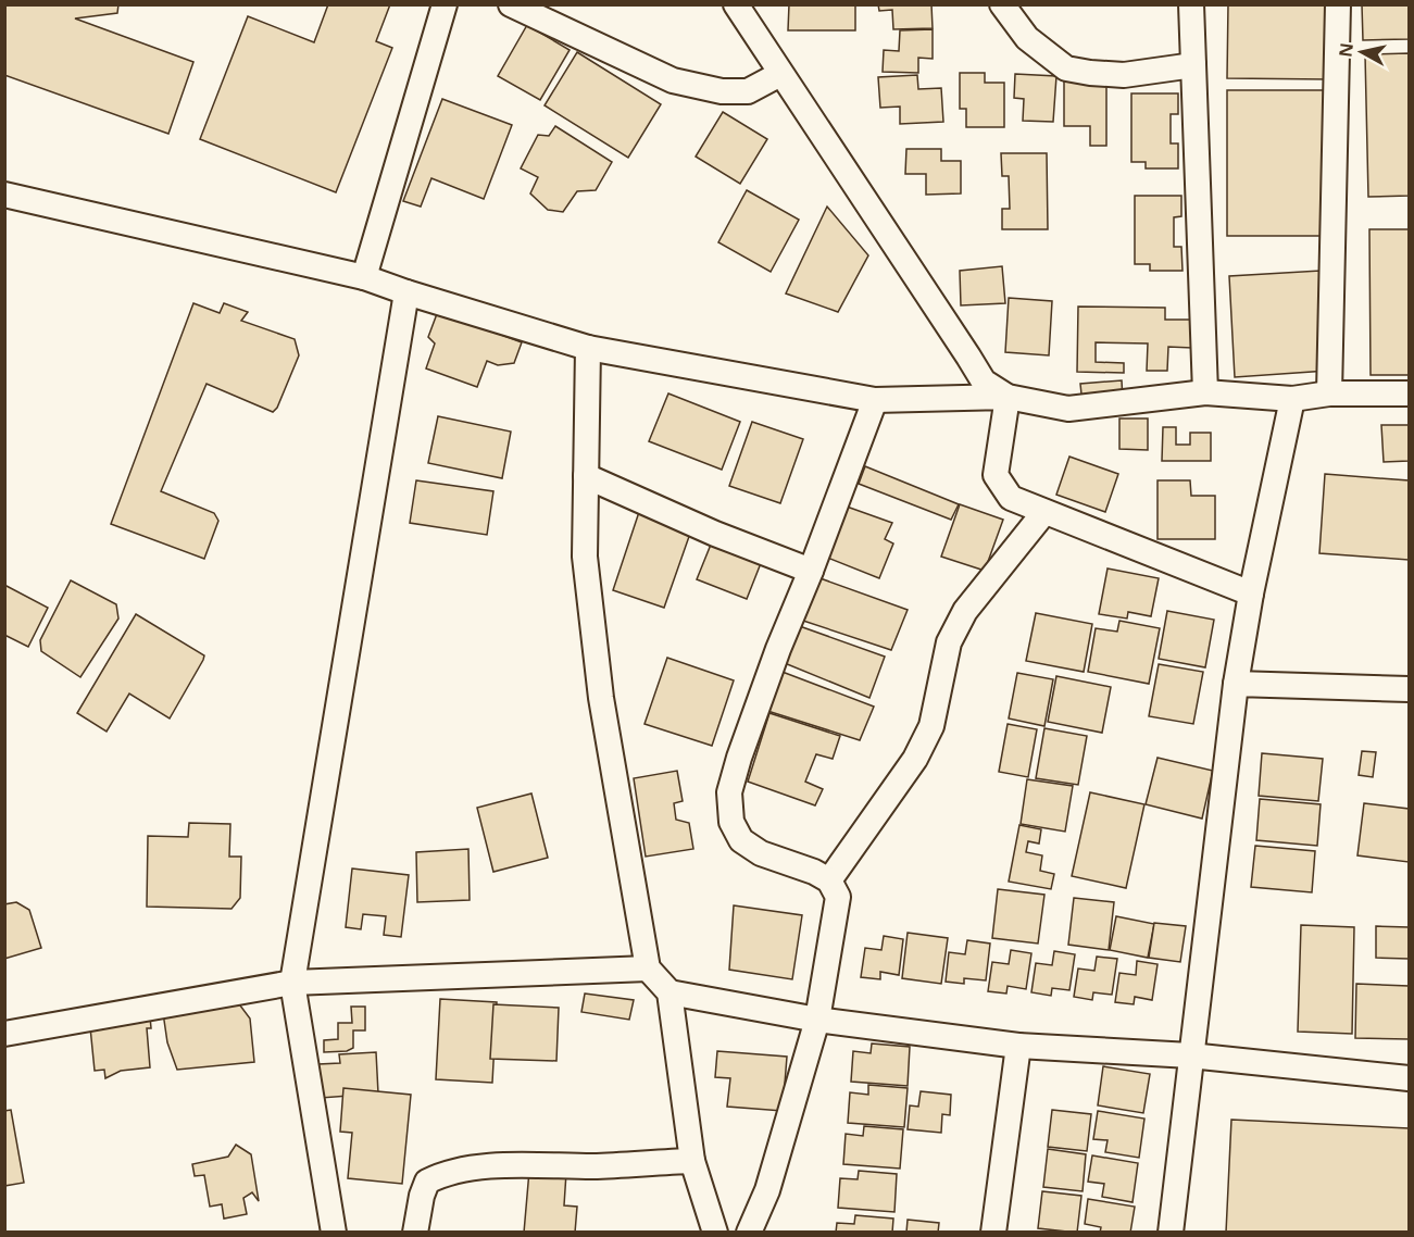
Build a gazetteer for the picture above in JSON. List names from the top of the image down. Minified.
{"north":"left"}
